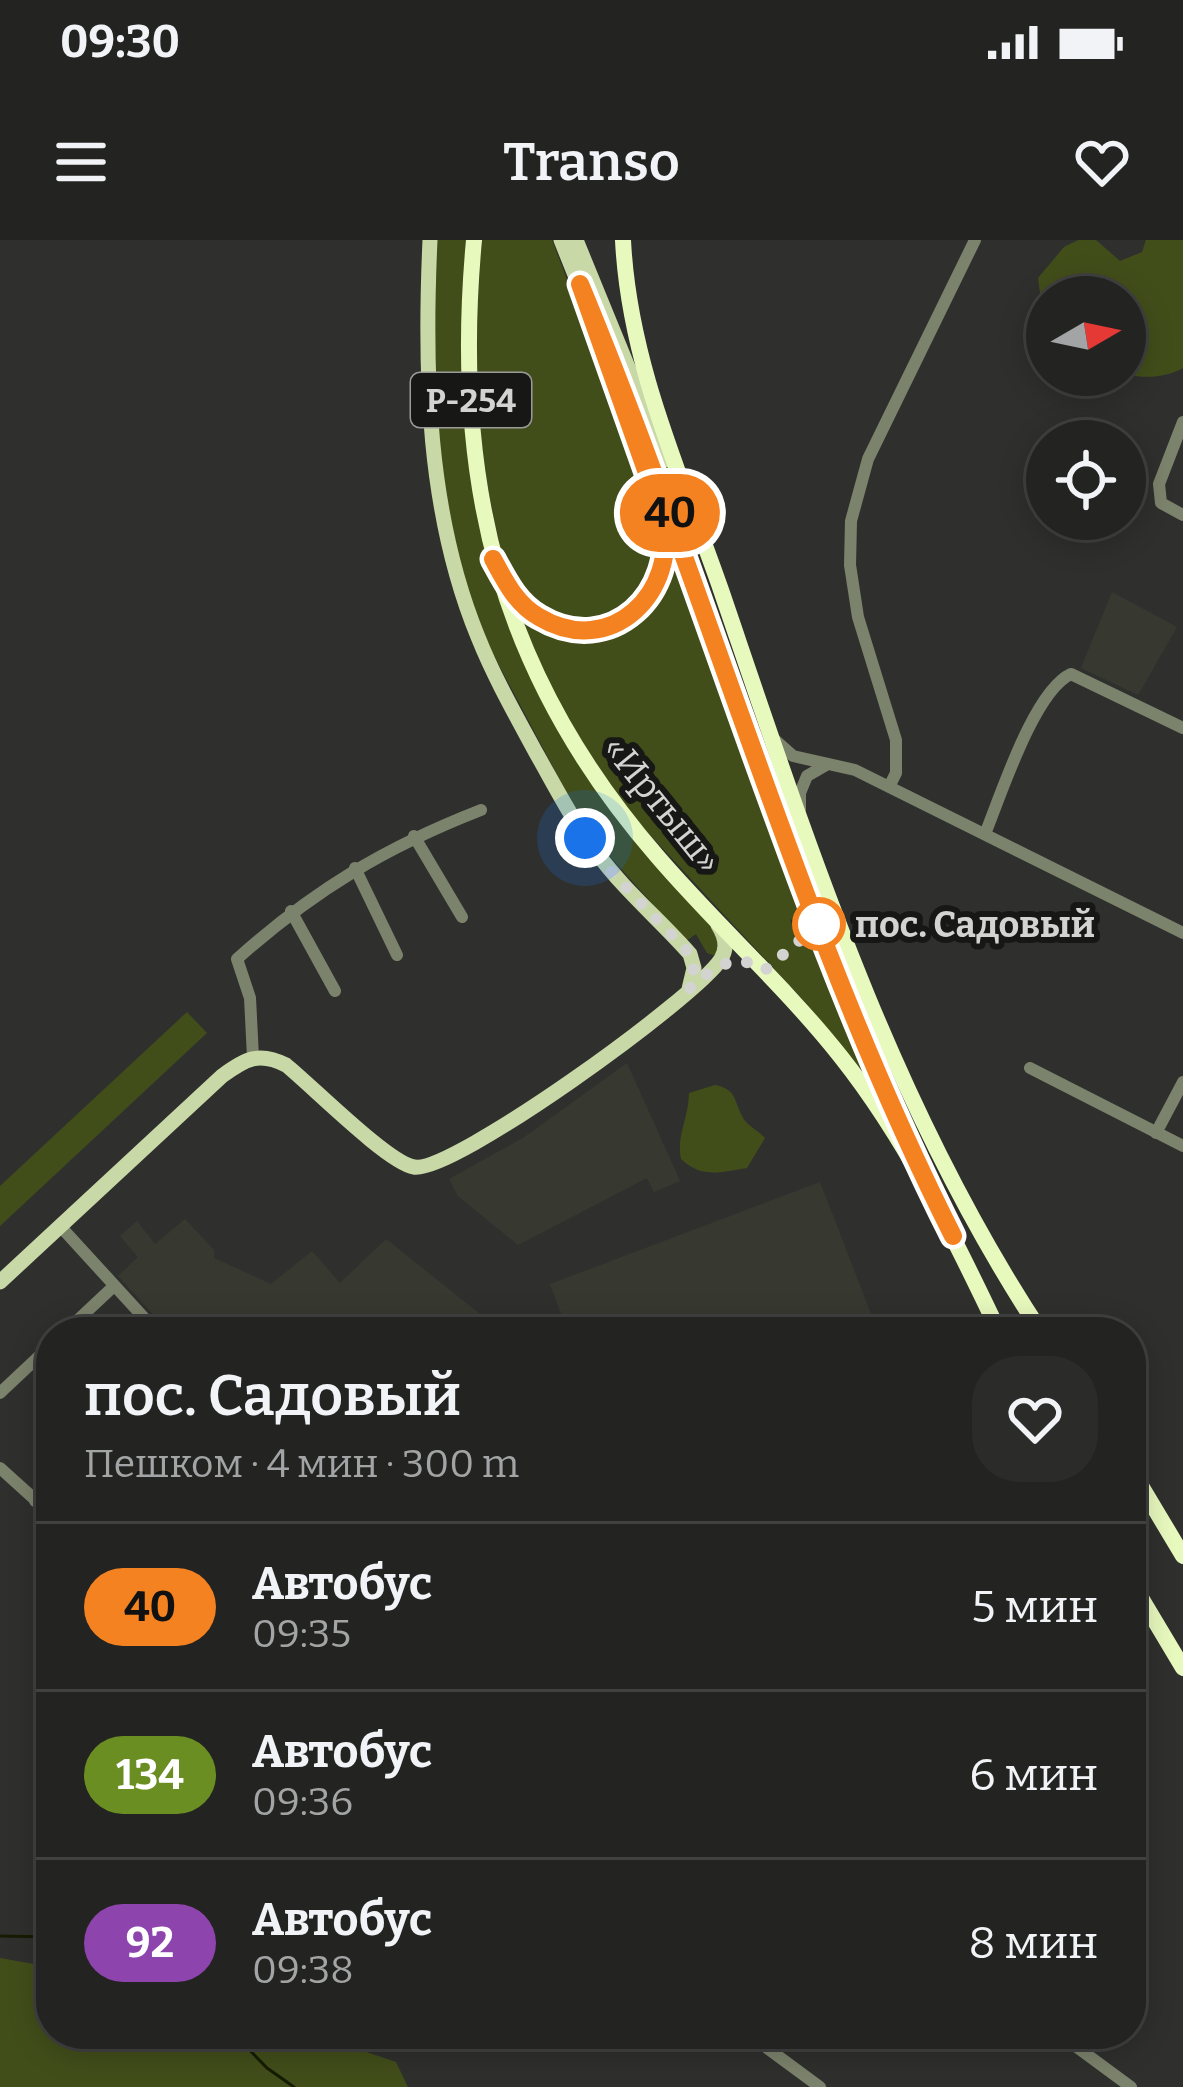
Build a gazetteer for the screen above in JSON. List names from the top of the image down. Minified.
{"streets":{"highway":["Р-254","«Иртыш»"]},"places":["пос. Садовый"],"lines":["bus line 40"],"north":"right","page":{"status":"09:30","header":"Transo","on_map":"40","heading":["пос. Садовый","Пешком · 4 мин · 300 m"],"list":[{"mark":"40","name":"Автобус","note":"09:35","value":"5 мин"},{"mark":"134","name":"Автобус","note":"09:36","value":"6 мин"},{"mark":"92","name":"Автобус","note":"09:38","value":"8 мин"}]}}
